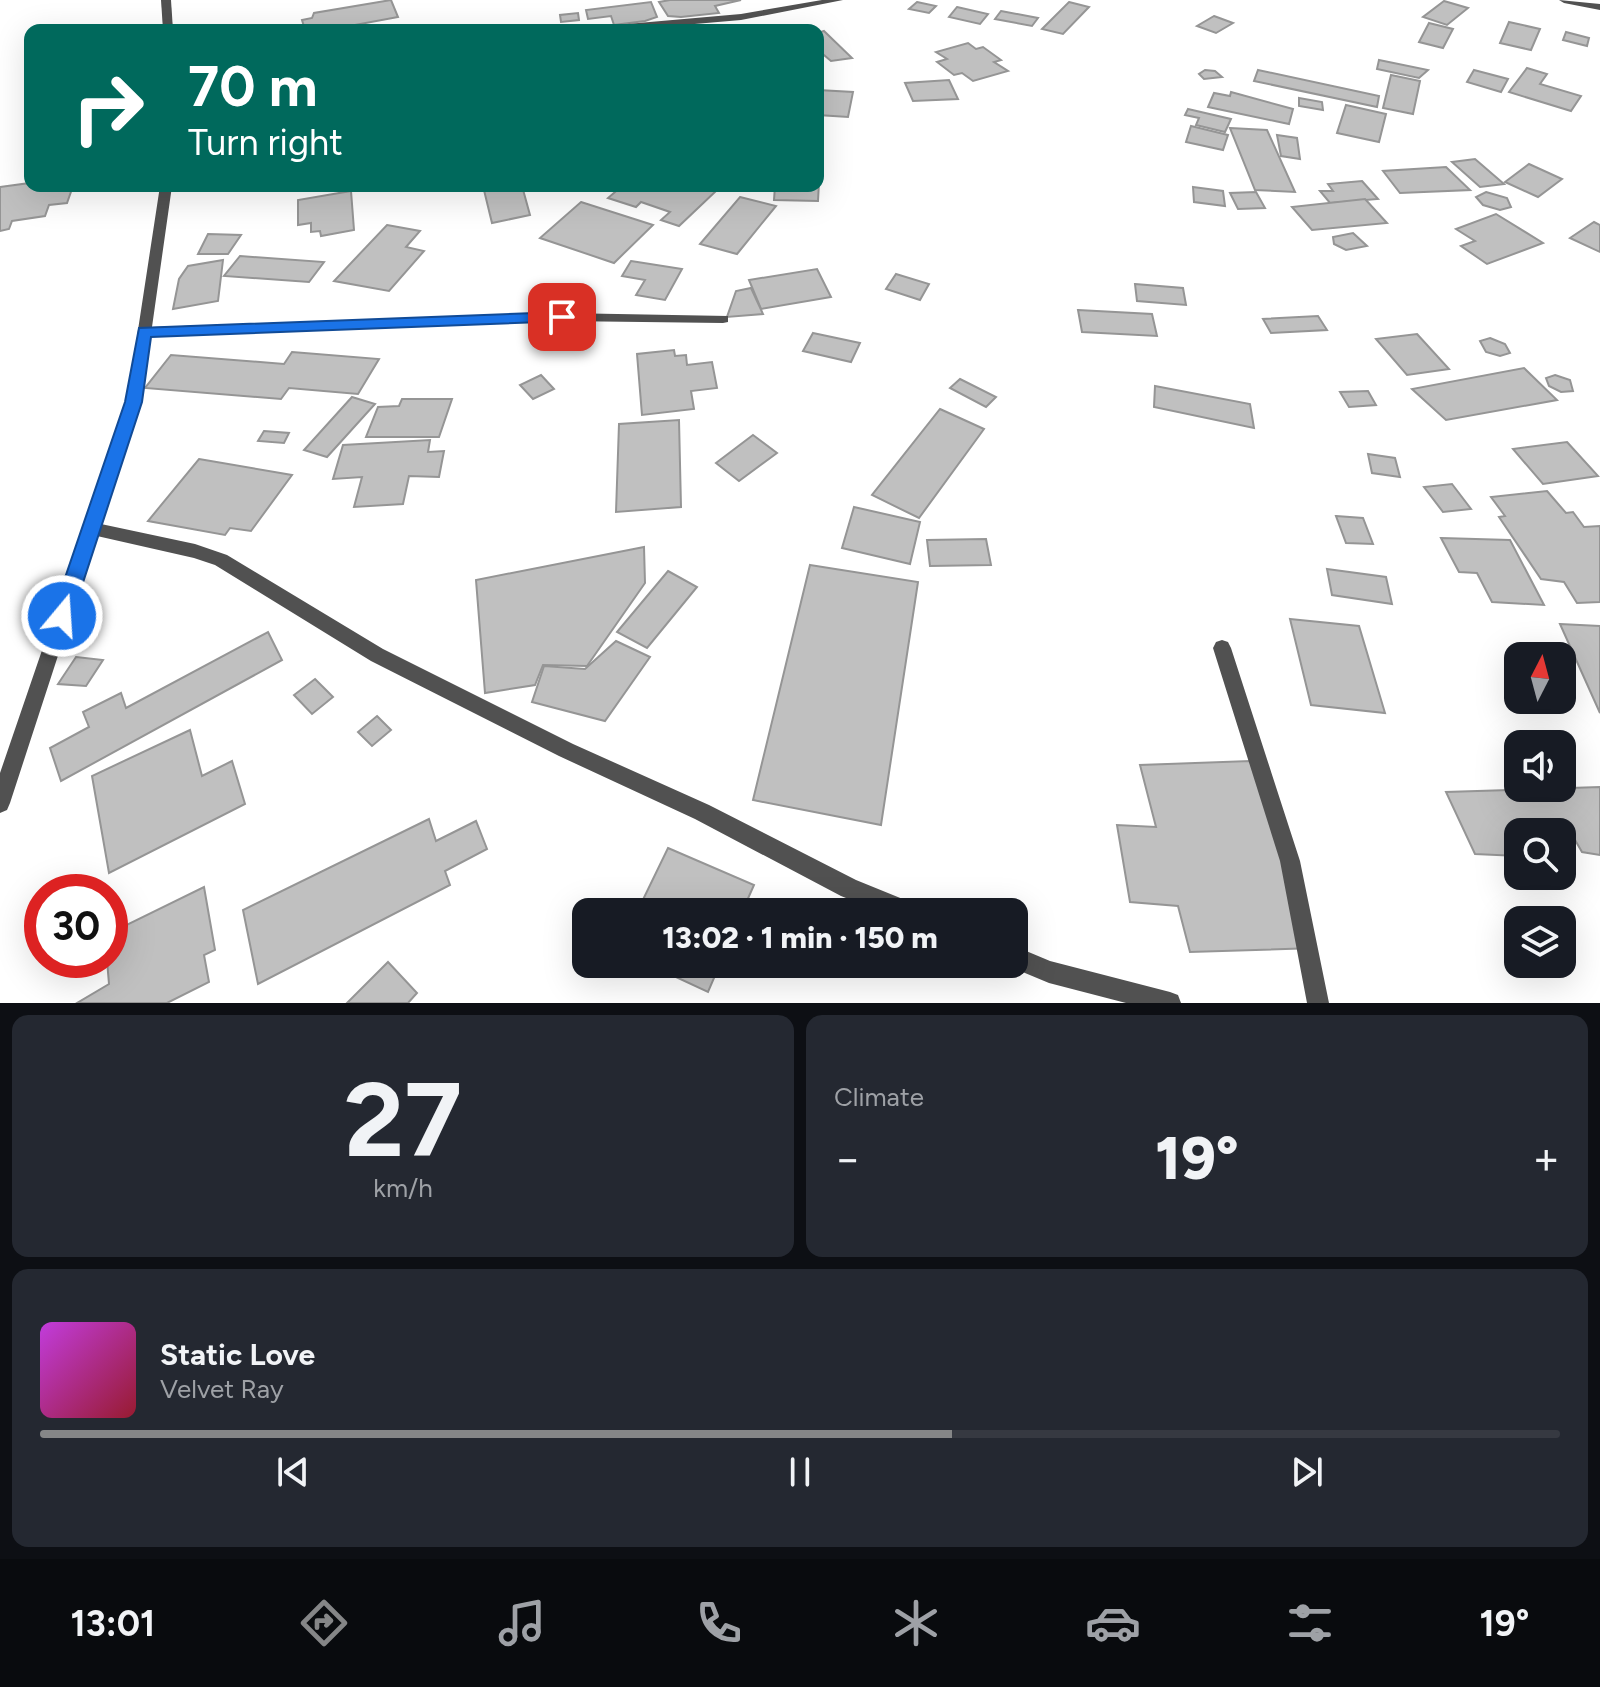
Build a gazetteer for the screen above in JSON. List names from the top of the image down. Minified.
{"north":"top","page":{"turn":["70 m","Turn right"],"limit":"30","trip":"13:02 · 1 min · 150 m","tile":[["27","km/h"],"Climate"],"heat":["−","19°","+"],"song":["Static Love","Velvet Ray"],"tabs":["13:01","19°"]}}
